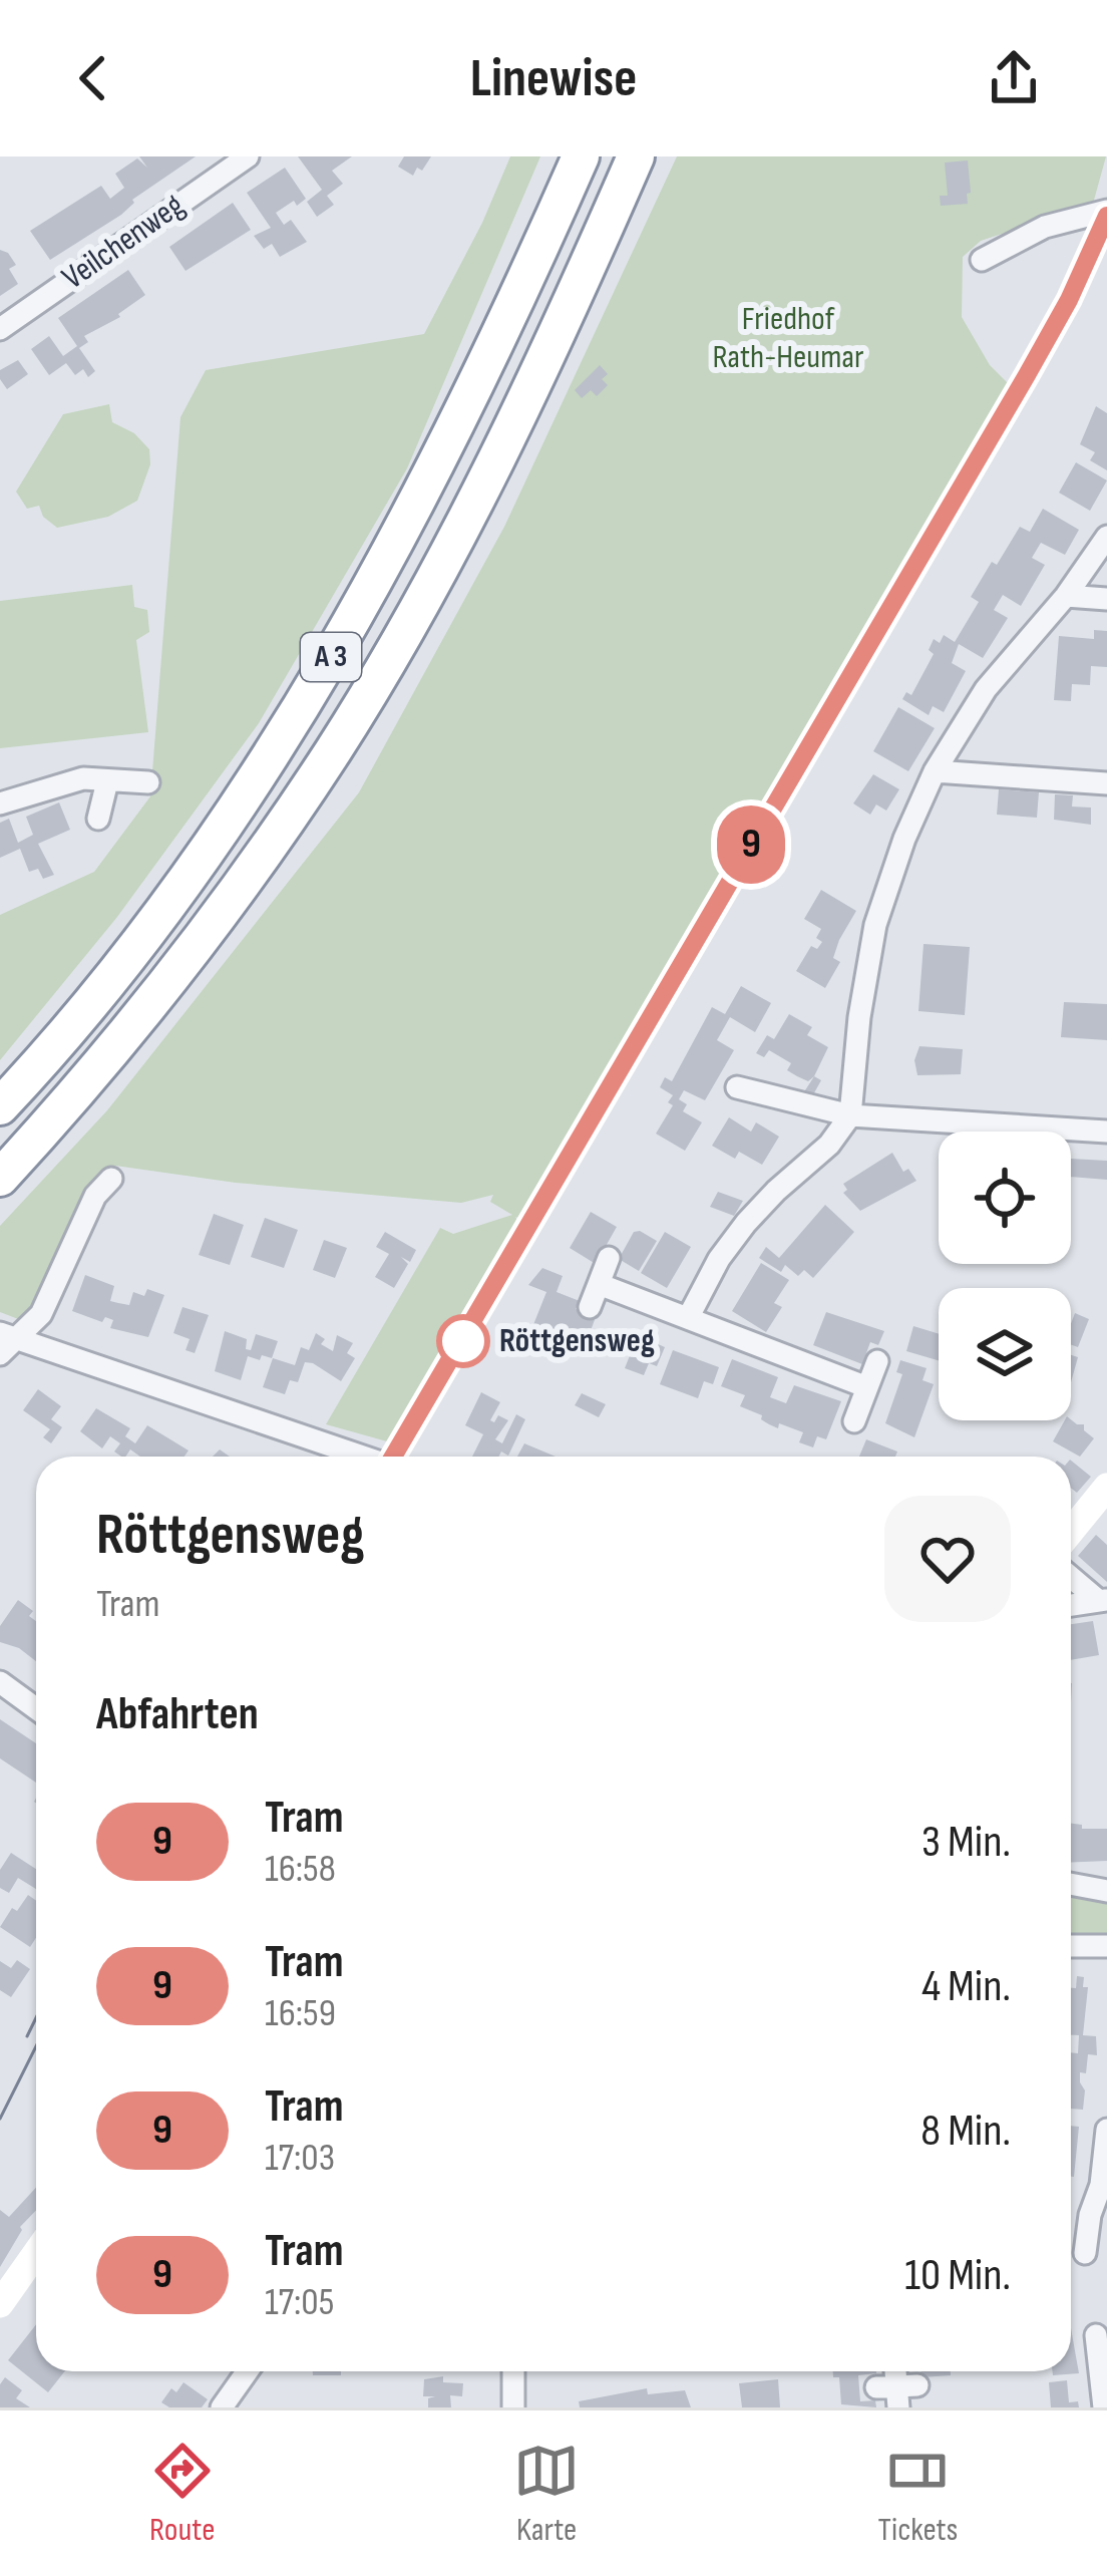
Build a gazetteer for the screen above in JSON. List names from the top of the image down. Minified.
{"streets":{"highway":["A 3"],"street":["Veilchenweg"]},"parks":["Friedhof Rath-Heumar"],"places":["Röttgensweg"],"lines":["tram line 9"],"page":{"header":"Linewise","on_map":"9","heading":[["Röttgensweg","Tram"],"Abfahrten"],"list":[{"mark":"9","name":"Tram","note":"16:58","value":"3 Min."},{"mark":"9","name":"Tram","note":"16:59","value":"4 Min."},{"mark":"9","name":"Tram","note":"17:03","value":"8 Min."},{"mark":"9","name":"Tram","note":"17:05","value":"10 Min."}],"tabs":["Route","Karte","Tickets"]}}
